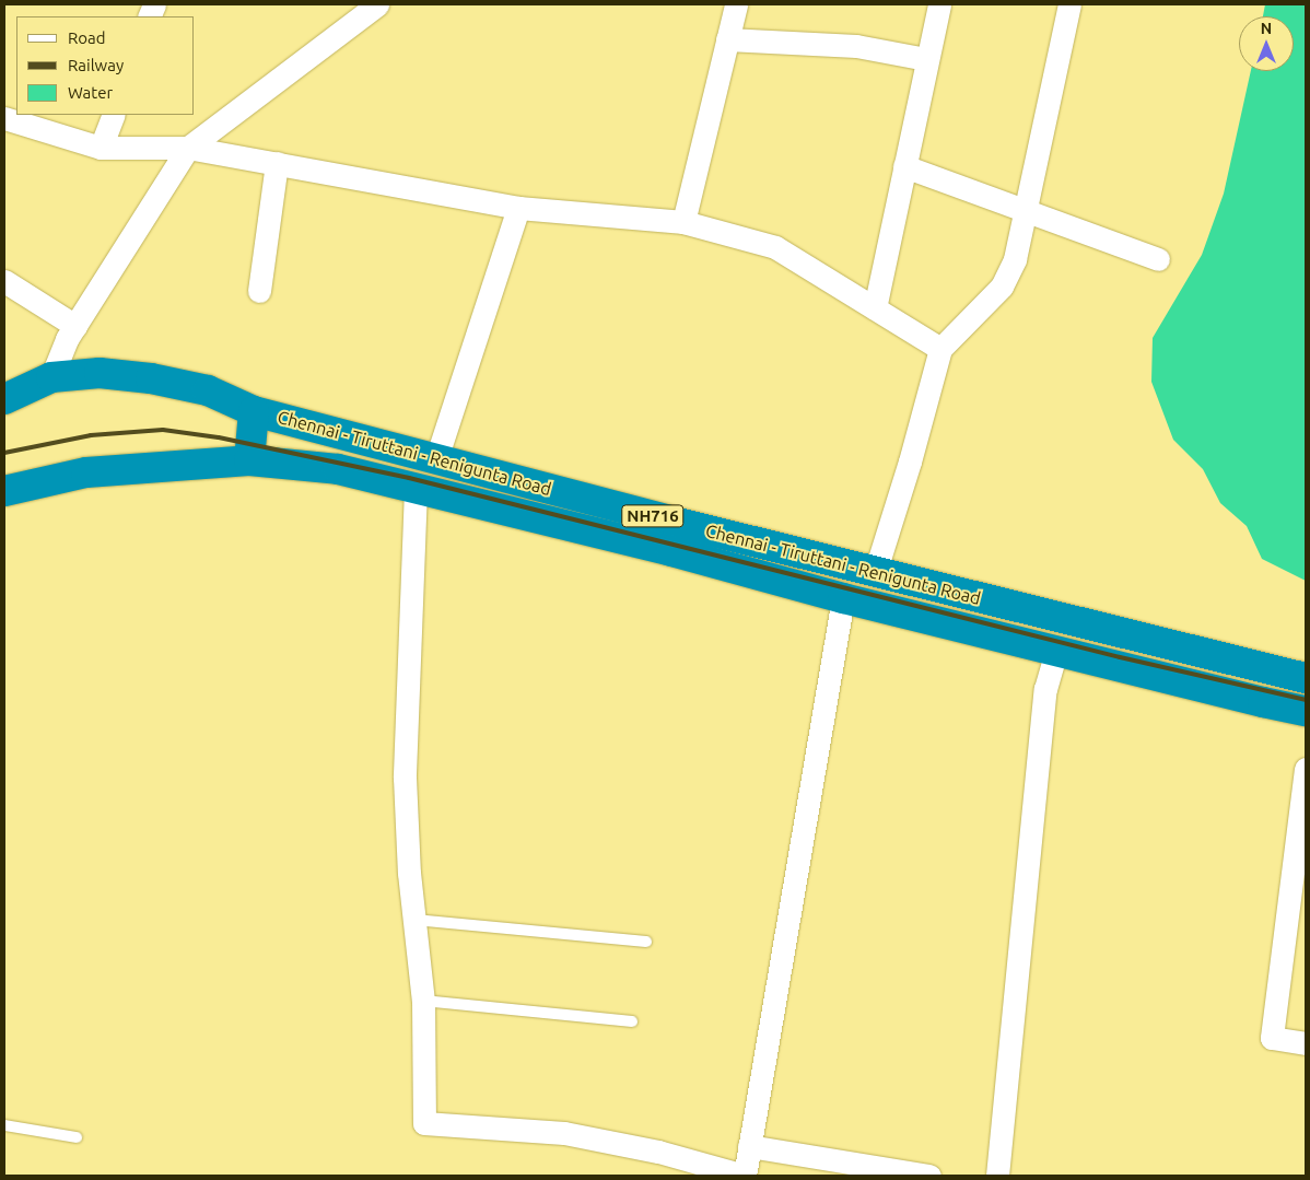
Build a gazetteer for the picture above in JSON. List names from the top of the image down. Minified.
{"streets":{"highway":["Chennai - Tiruttani - Renigunta Road","NH716"]},"legend":["Road","Railway","Water"],"north":"top"}
